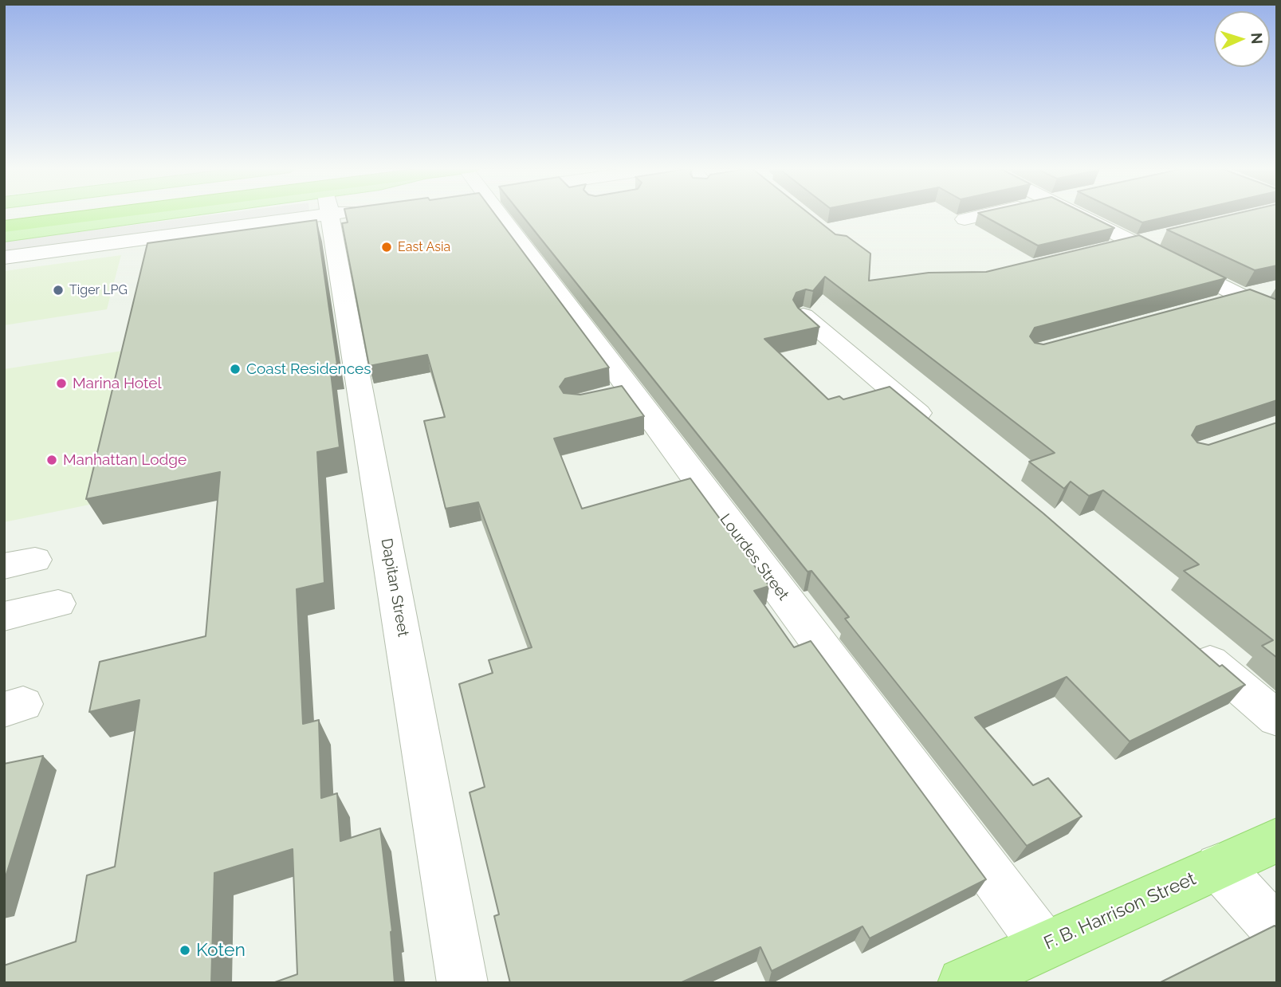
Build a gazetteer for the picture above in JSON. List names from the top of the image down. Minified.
{"streets":{"main road":["F. B. Harrison Street"],"street":["Lourdes Street","Dapitan Street"]},"crossings":[["Lourdes Street","F. B. Harrison Street"]],"places":["East Asia","Tiger LPG","Coast Residences","Marina Hotel","Manhattan Lodge","Koten"],"north":"right"}
